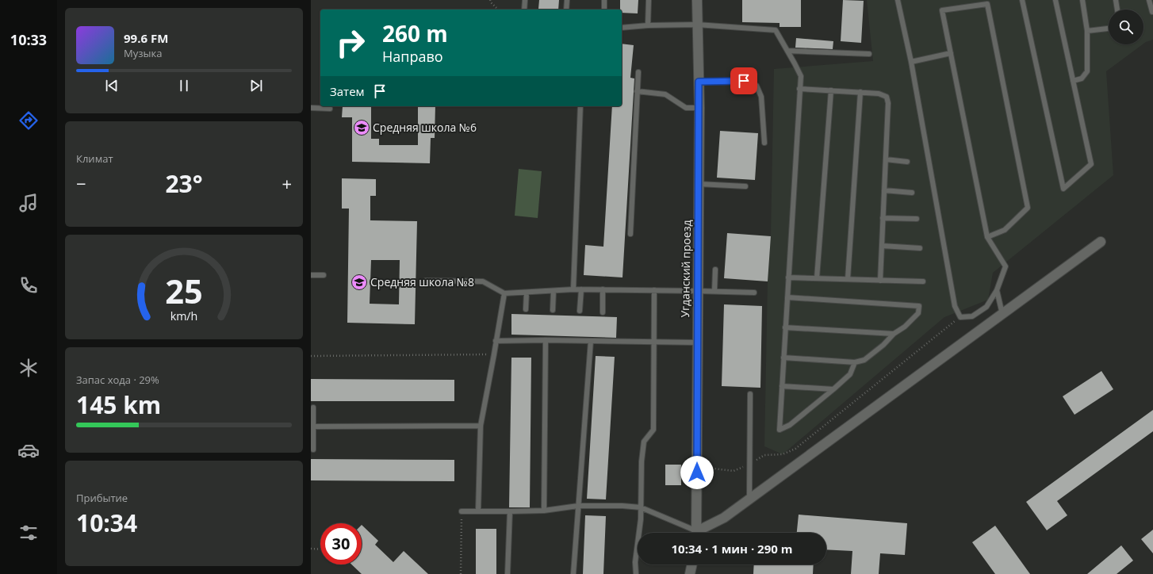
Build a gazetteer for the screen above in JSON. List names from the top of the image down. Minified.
{"streets":{"street":["Угданский проезд"]},"places":{"school or university":["Средняя школа №6","Средняя школа №8"]},"page":{"tabs":"10:33","turn":["260 m","Направо"],"song":["99.6 FM","Музыка"],"then":"Затем","tile":["Климат",["Запас хода · 29%","145 km"],["Прибытие","10:34"]],"heat":["−","23°","+"],"limit":"30","trip":"10:34 · 1 мин · 290 m","gauge":["25","km/h"]}}
